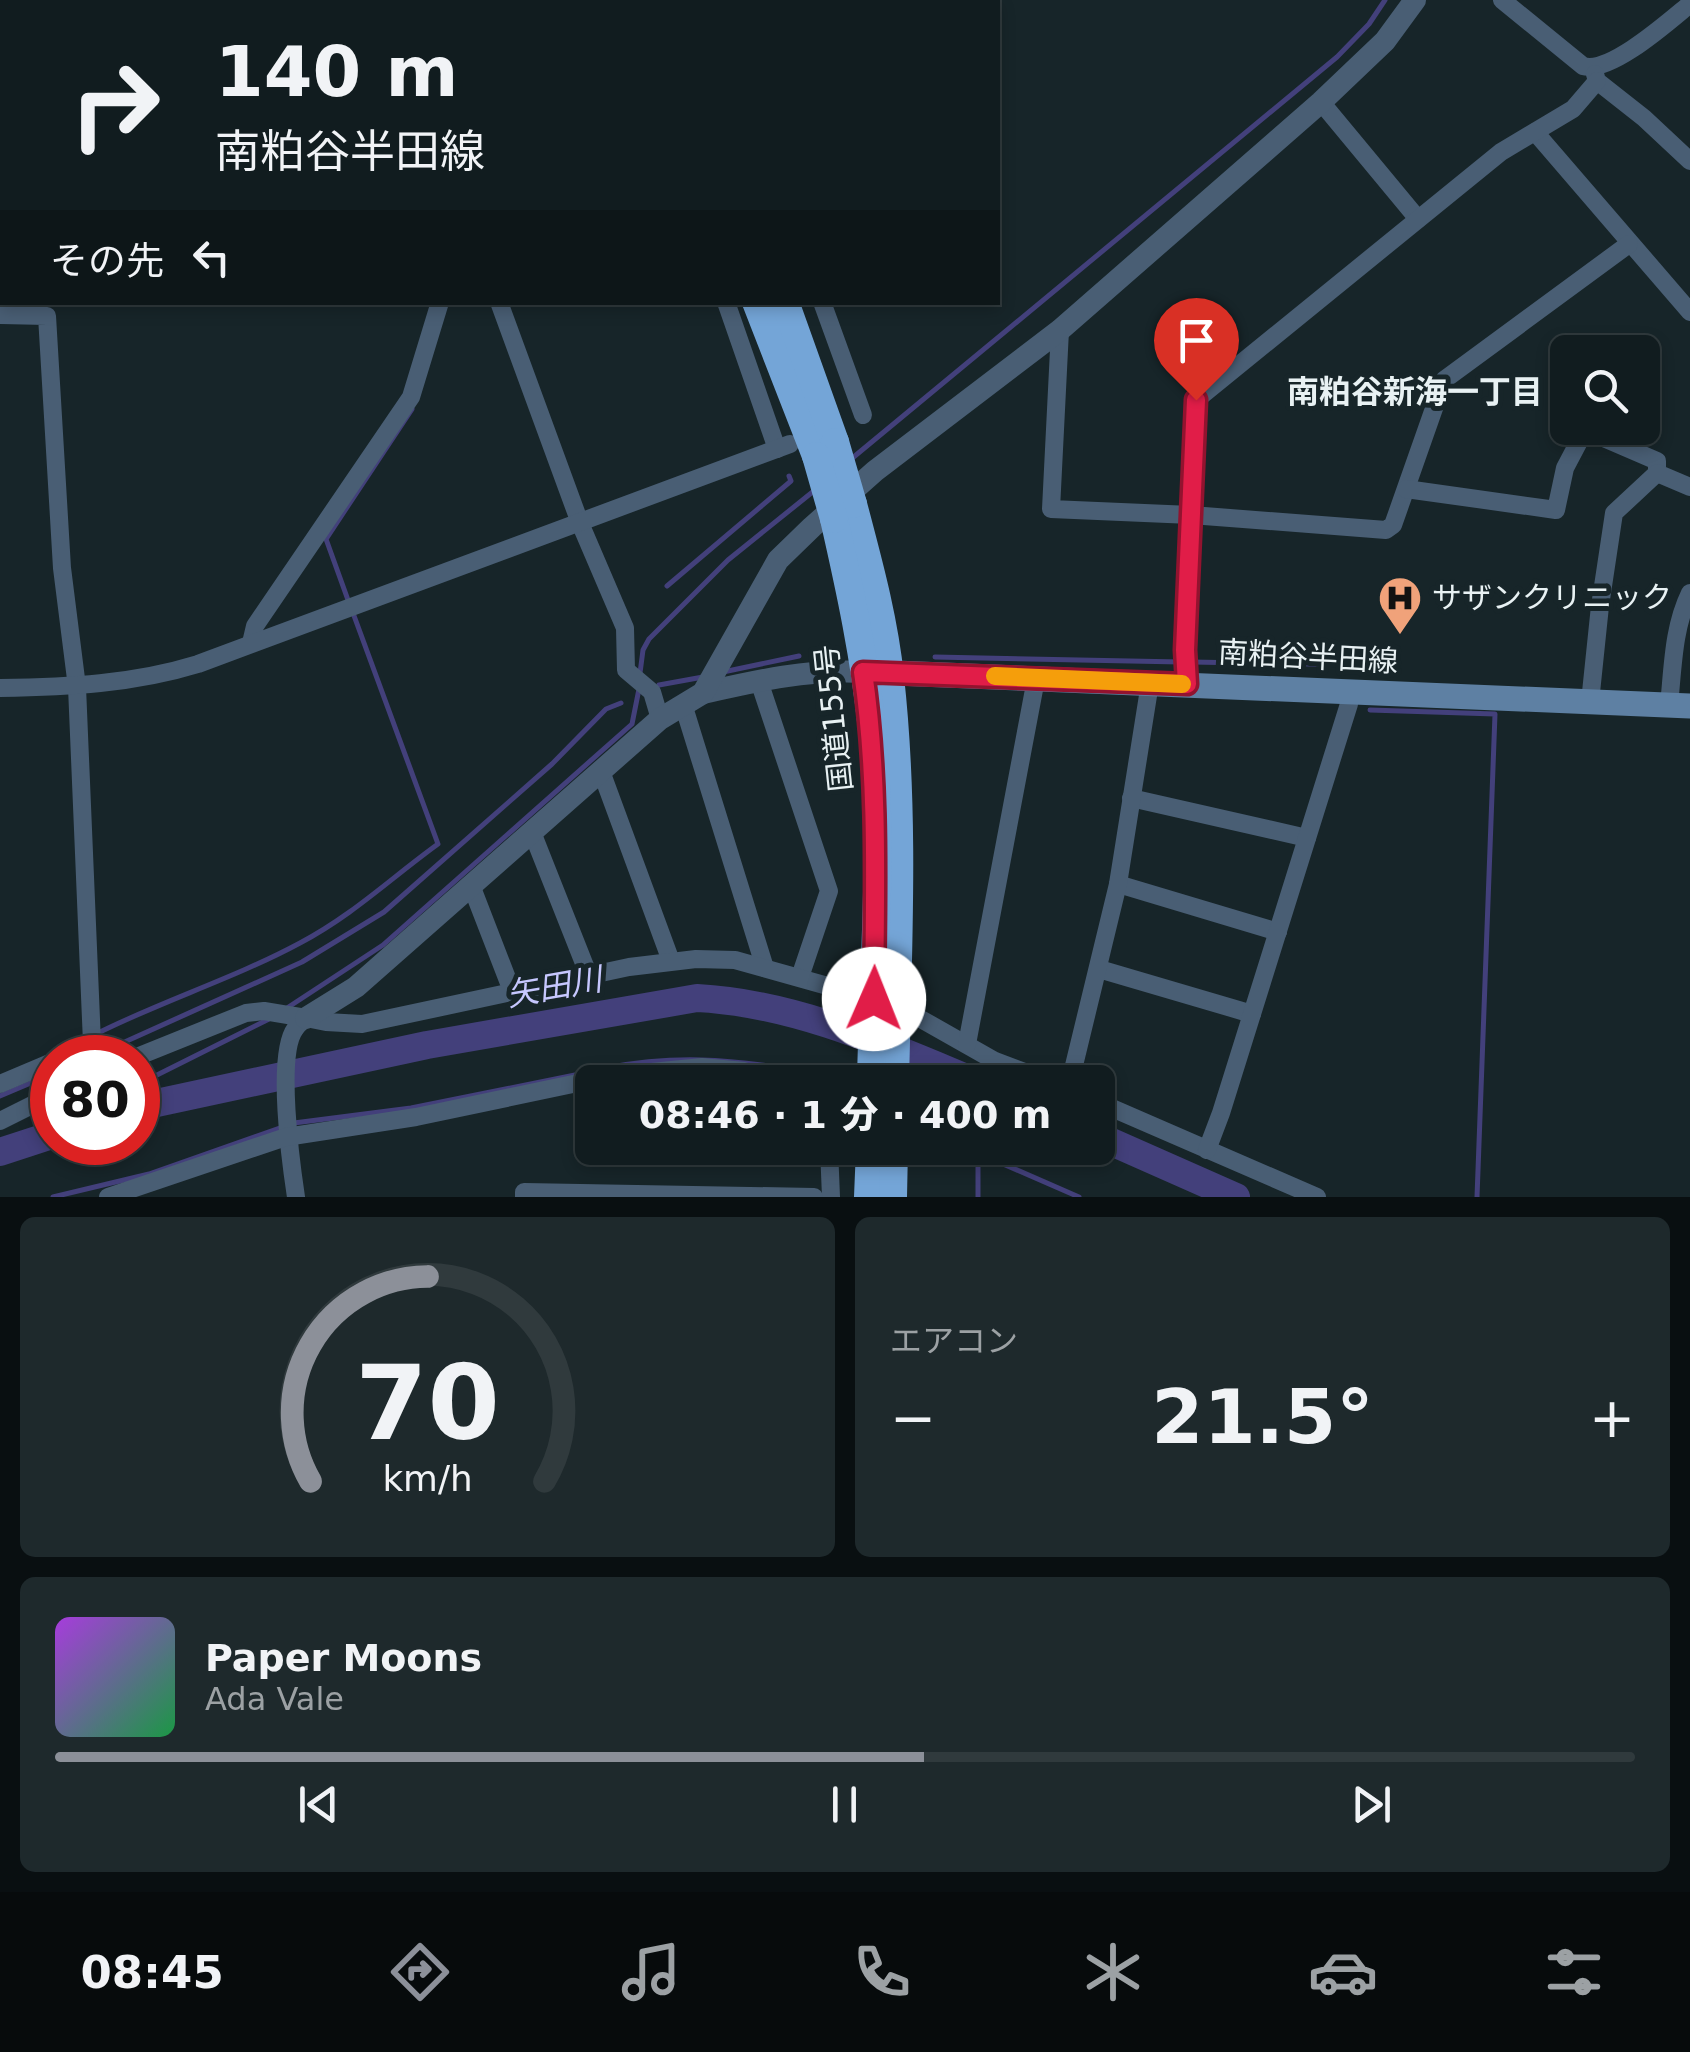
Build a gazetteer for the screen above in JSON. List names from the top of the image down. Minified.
{"streets":{"highway":["国道155号"],"main road":["南粕谷半田線"]},"crossings":[["南粕谷半田線","国道155号"]],"districts":["南粕谷新海一丁目"],"water":["矢田川"],"places":{"hospital":["サザンクリニック"]},"page":{"turn":["140 m","南粕谷半田線"],"then":"その先","limit":"80","trip":"08:46 · 1 分 · 400 m","tile":"エアコン","heat":["−","21.5°","+"],"song":["Paper Moons","Ada Vale"],"tabs":"08:45","gauge":["70","km/h"]}}
